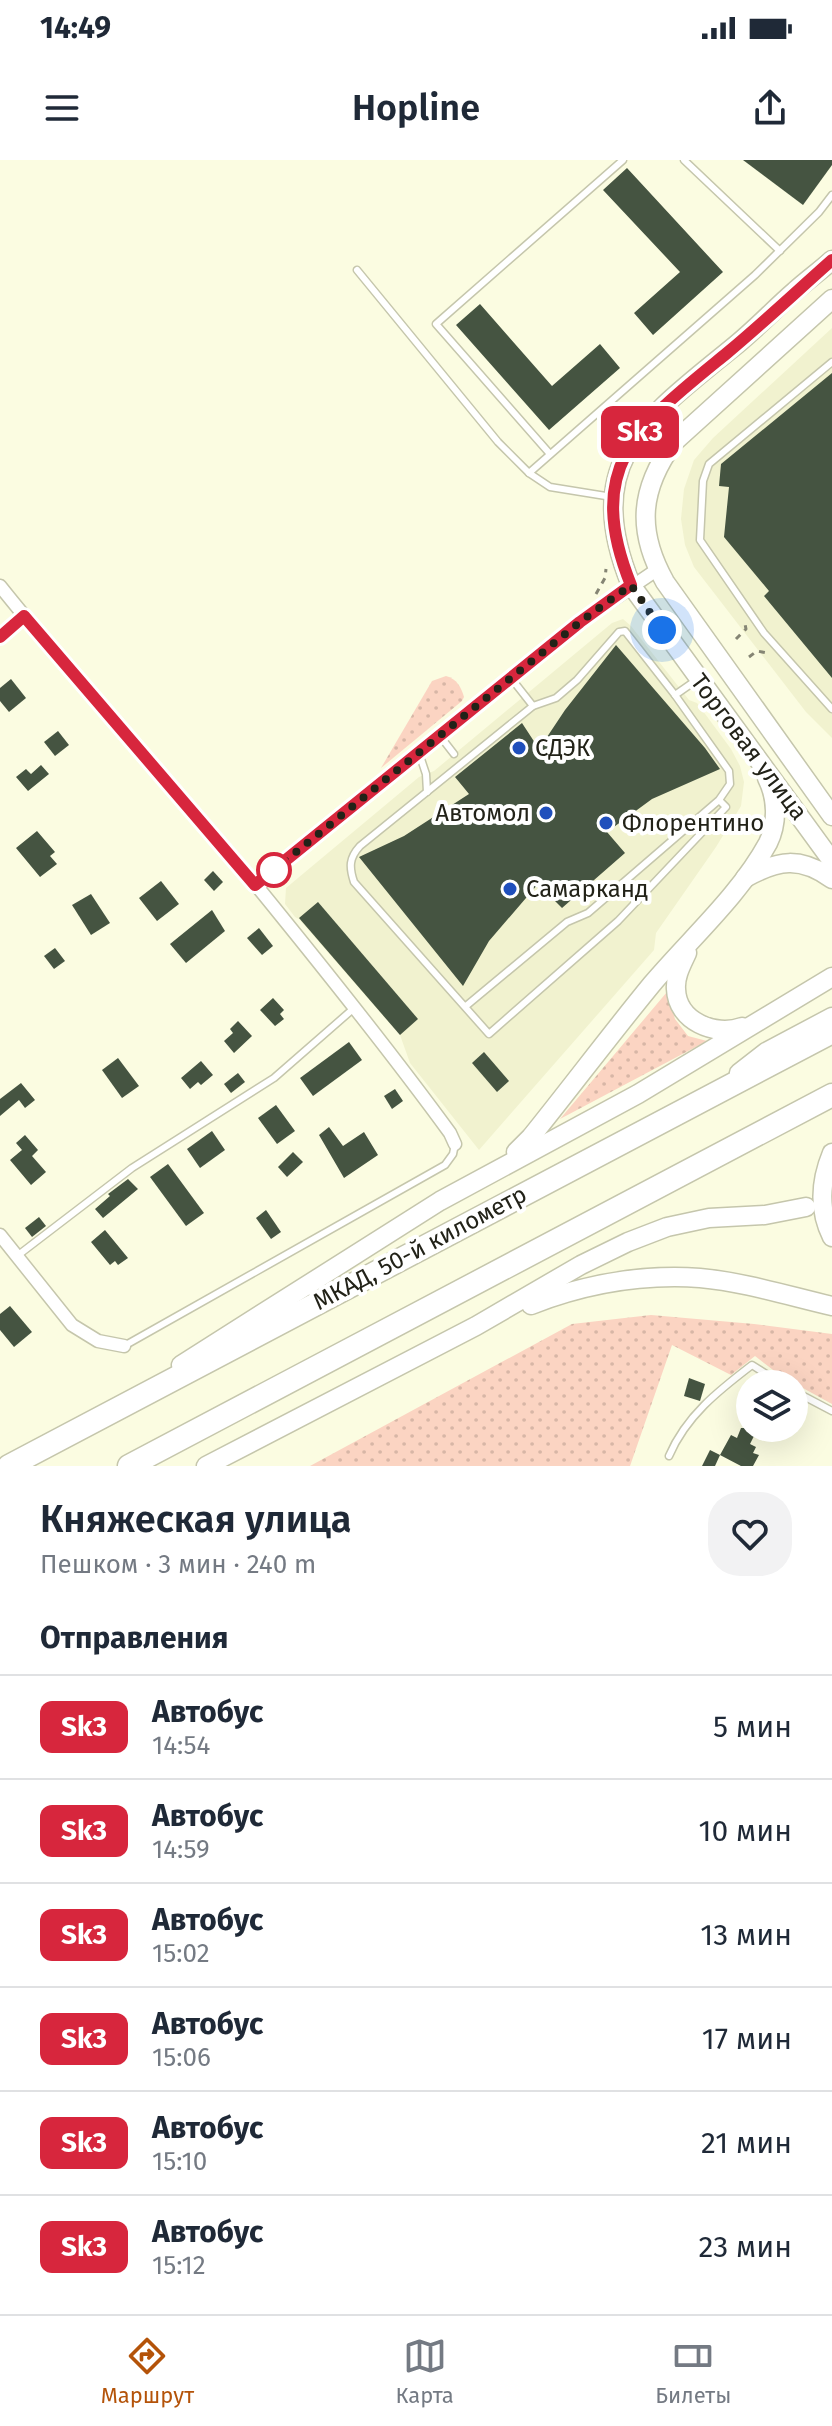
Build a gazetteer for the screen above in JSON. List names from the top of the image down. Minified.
{"streets":{"highway":["МКАД, 50-й километр"],"street":["Торговая улица"]},"places":["СДЭК","Автомол","Флорентино","Самарканд"],"lines":["bus line Sk3"],"page":{"status":"14:49","header":"Hopline","on_map":"Sk3","heading":[["Княжеская улица","Пешком · 3 мин · 240 m"],"Отправления"],"list":[{"mark":"Sk3","name":"Автобус","note":"14:54","value":"5 мин"},{"mark":"Sk3","name":"Автобус","note":"14:59","value":"10 мин"},{"mark":"Sk3","name":"Автобус","note":"15:02","value":"13 мин"},{"mark":"Sk3","name":"Автобус","note":"15:06","value":"17 мин"},{"mark":"Sk3","name":"Автобус","note":"15:10","value":"21 мин"},{"mark":"Sk3","name":"Автобус","note":"15:12","value":"23 мин"}],"tabs":["Маршрут","Карта","Билеты"]}}
